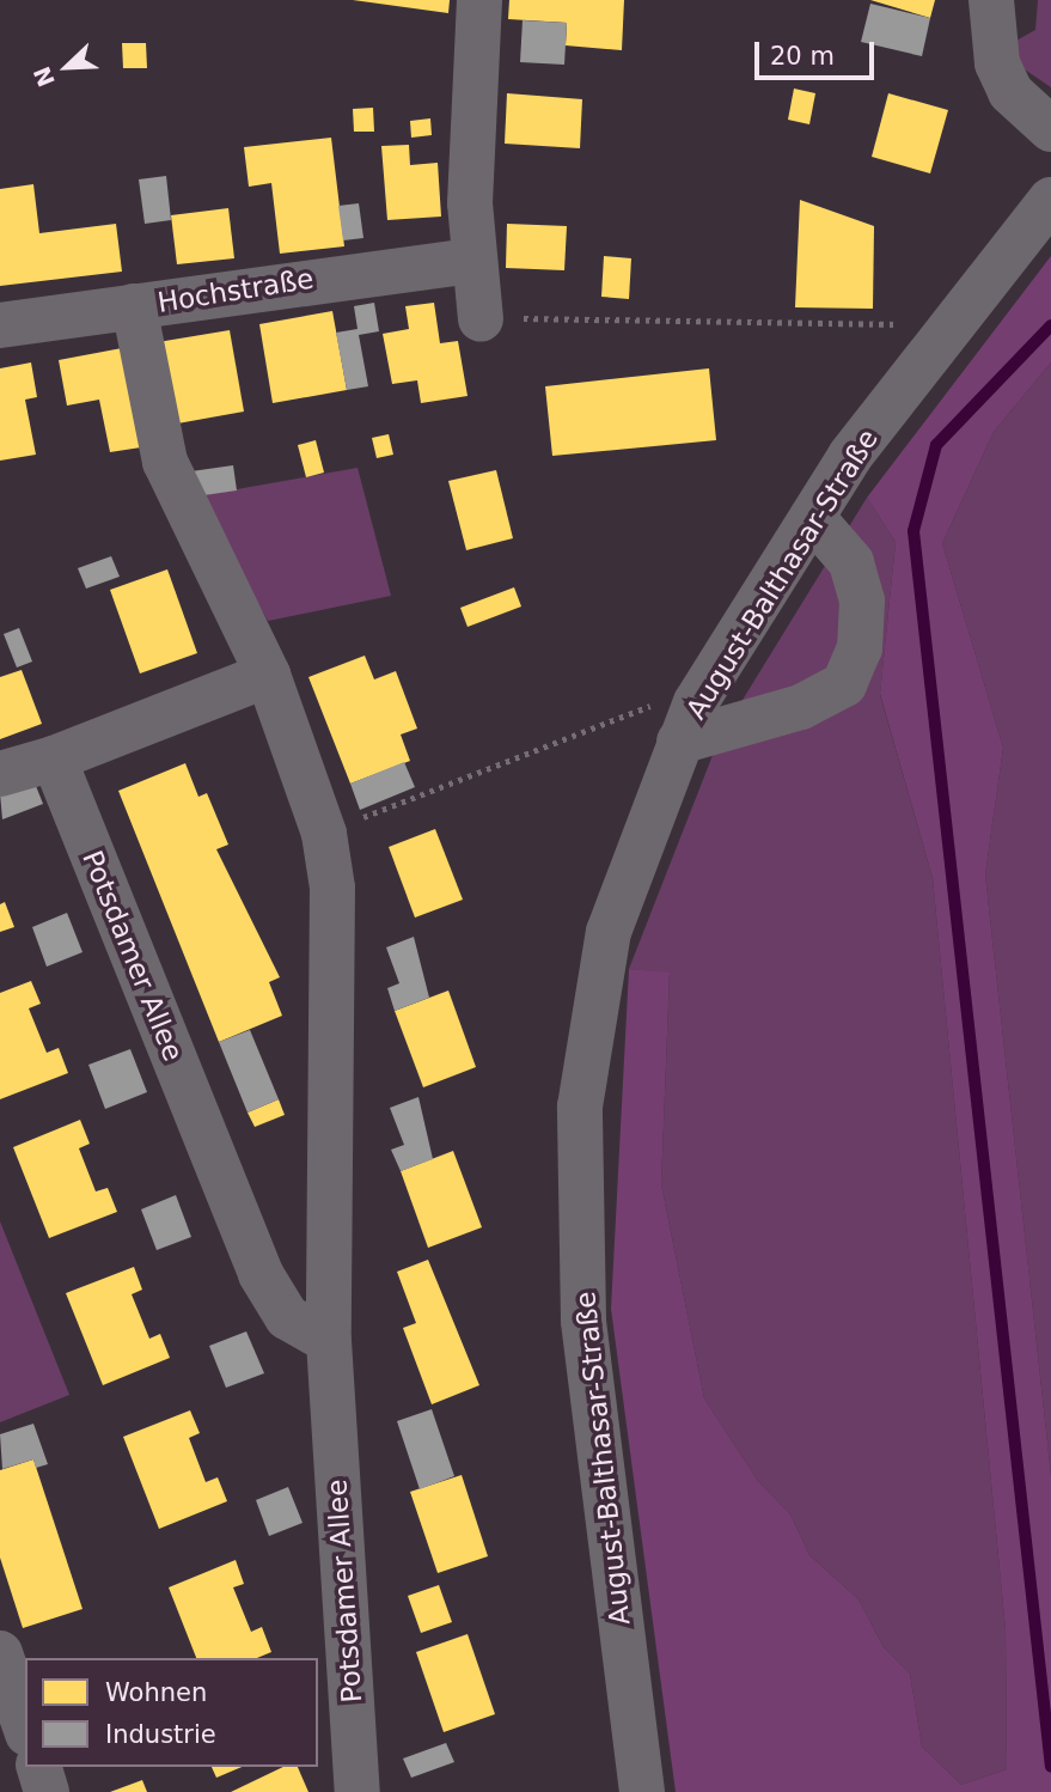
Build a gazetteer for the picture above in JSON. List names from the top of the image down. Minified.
{"streets":{"street":["Hochstraße","August-Balthasar-Straße","Potsdamer Allee"]},"crossings":[["Hochstraße","Potsdamer Allee"]],"legend":["Wohnen","Industrie"],"scale_bar":"20 m","north":"bottom left"}
